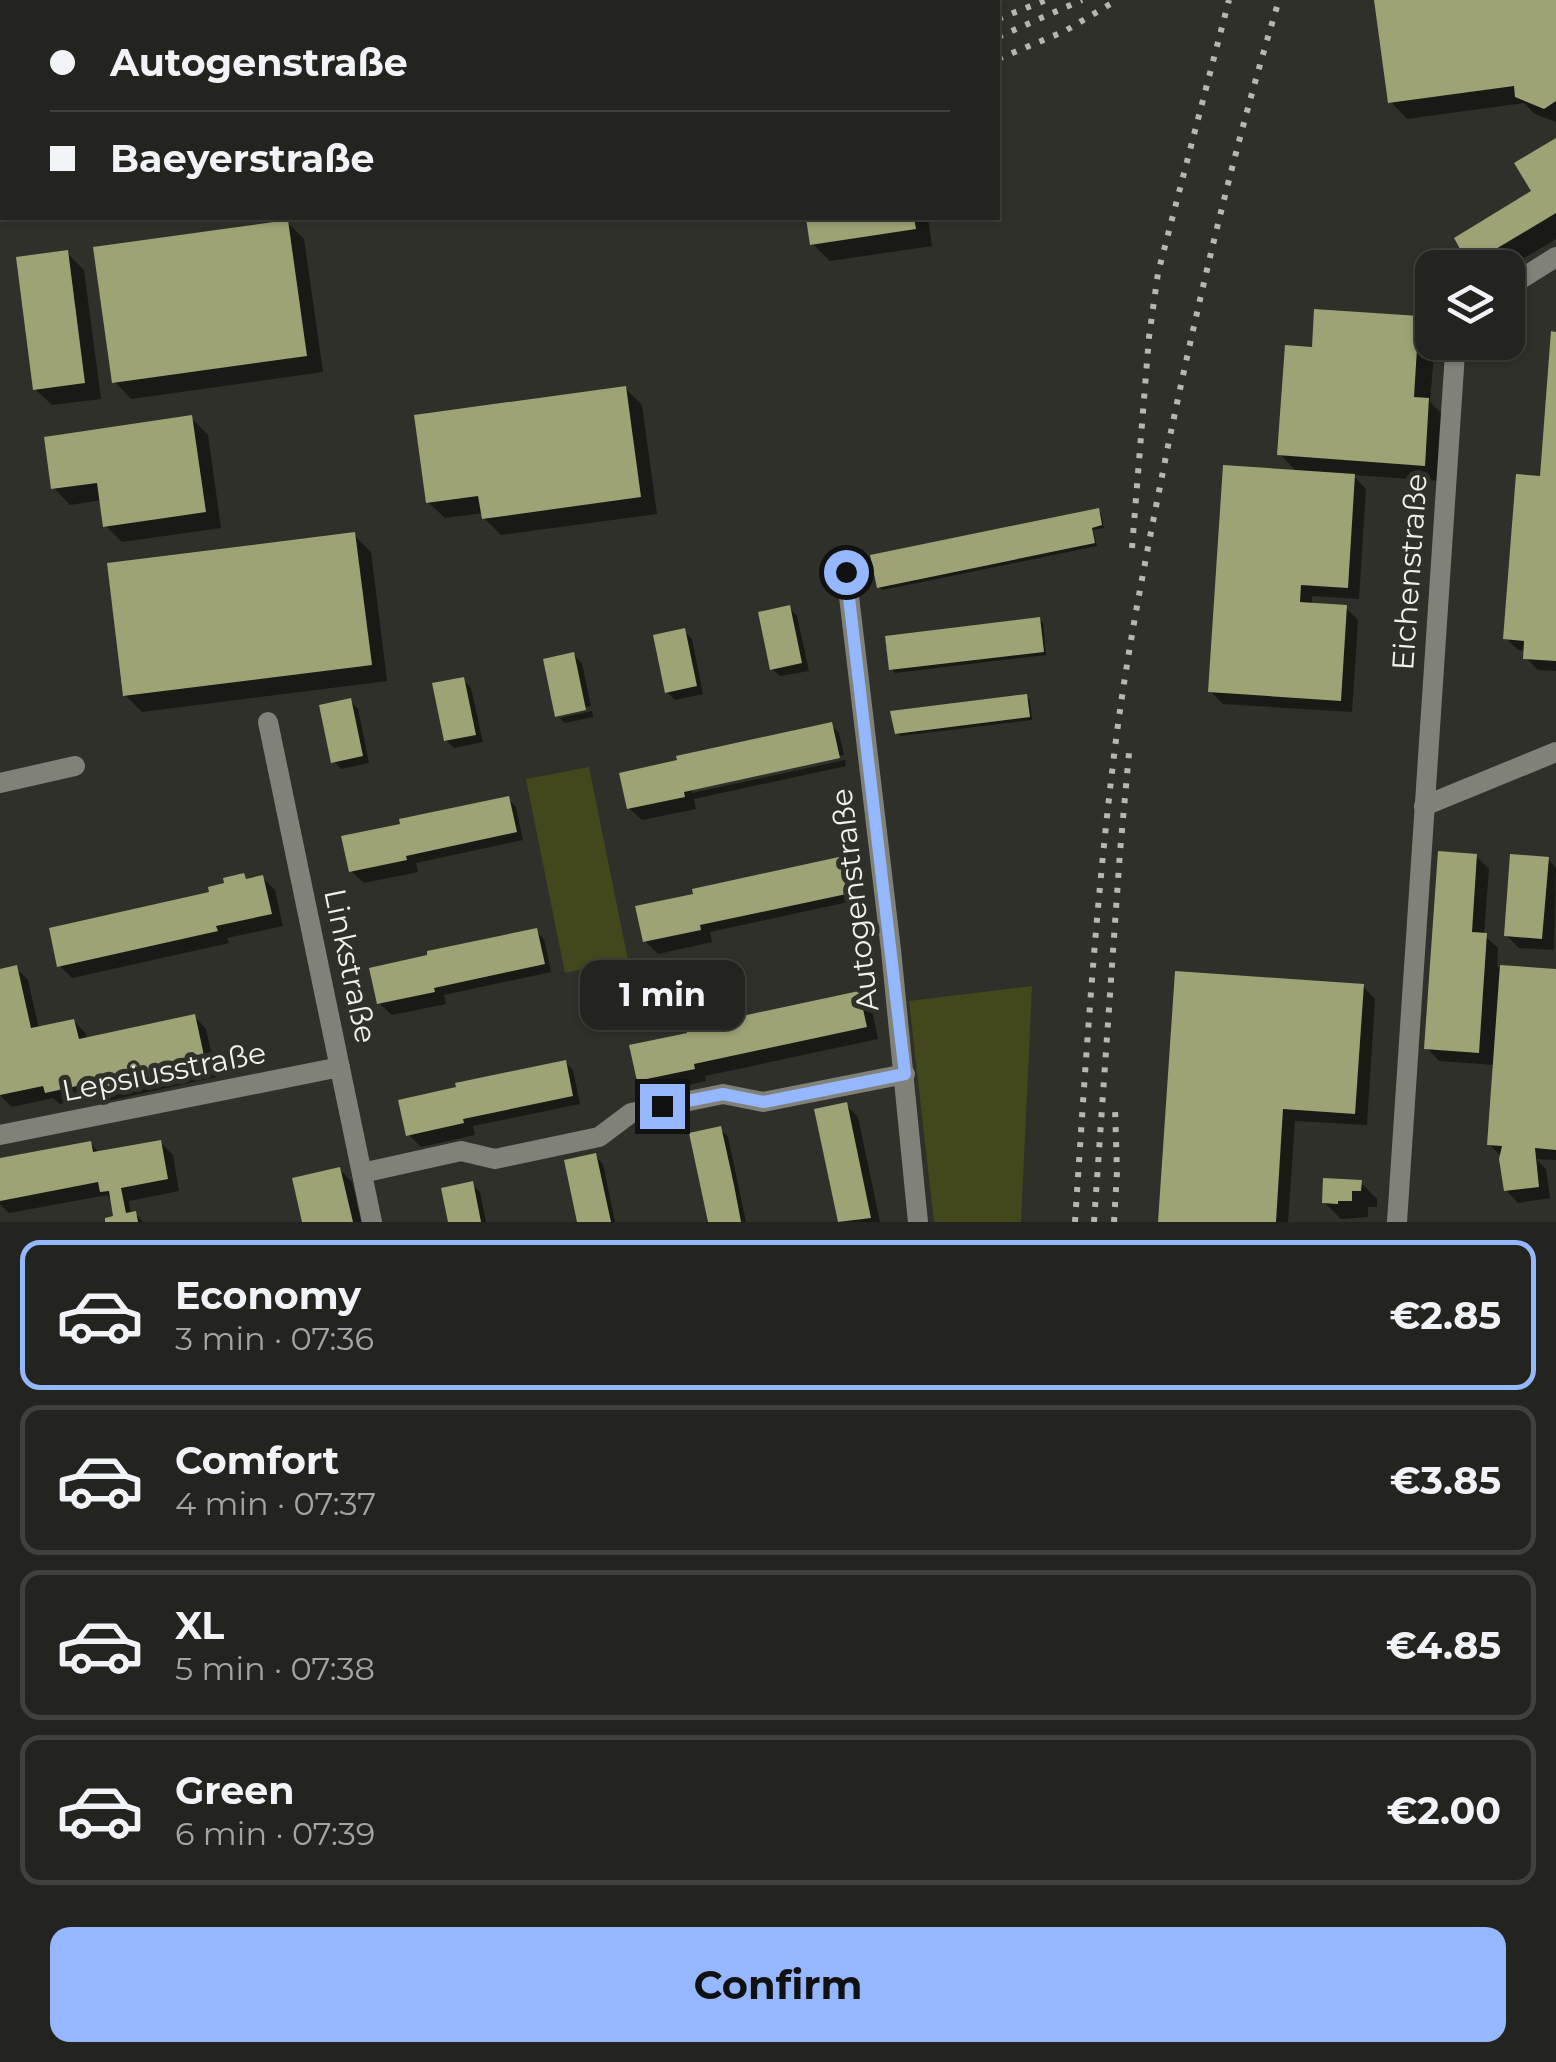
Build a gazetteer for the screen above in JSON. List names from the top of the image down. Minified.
{"streets":{"street":["Eichenstraße","Autogenstraße","Linkstraße","Lepsiusstraße"]},"crossings":[["Linkstraße","Lepsiusstraße"]],"page":{"banner":["Autogenstraße","Baeyerstraße"],"bubble":"1 min","list":[{"name":"Economy","note":"3 min · 07:36","value":"€2.85"},{"name":"Comfort","note":"4 min · 07:37","value":"€3.85"},{"name":"XL","note":"5 min · 07:38","value":"€4.85"},{"name":"Green","note":"6 min · 07:39","value":"€2.00"}],"buttons":"Confirm"}}
